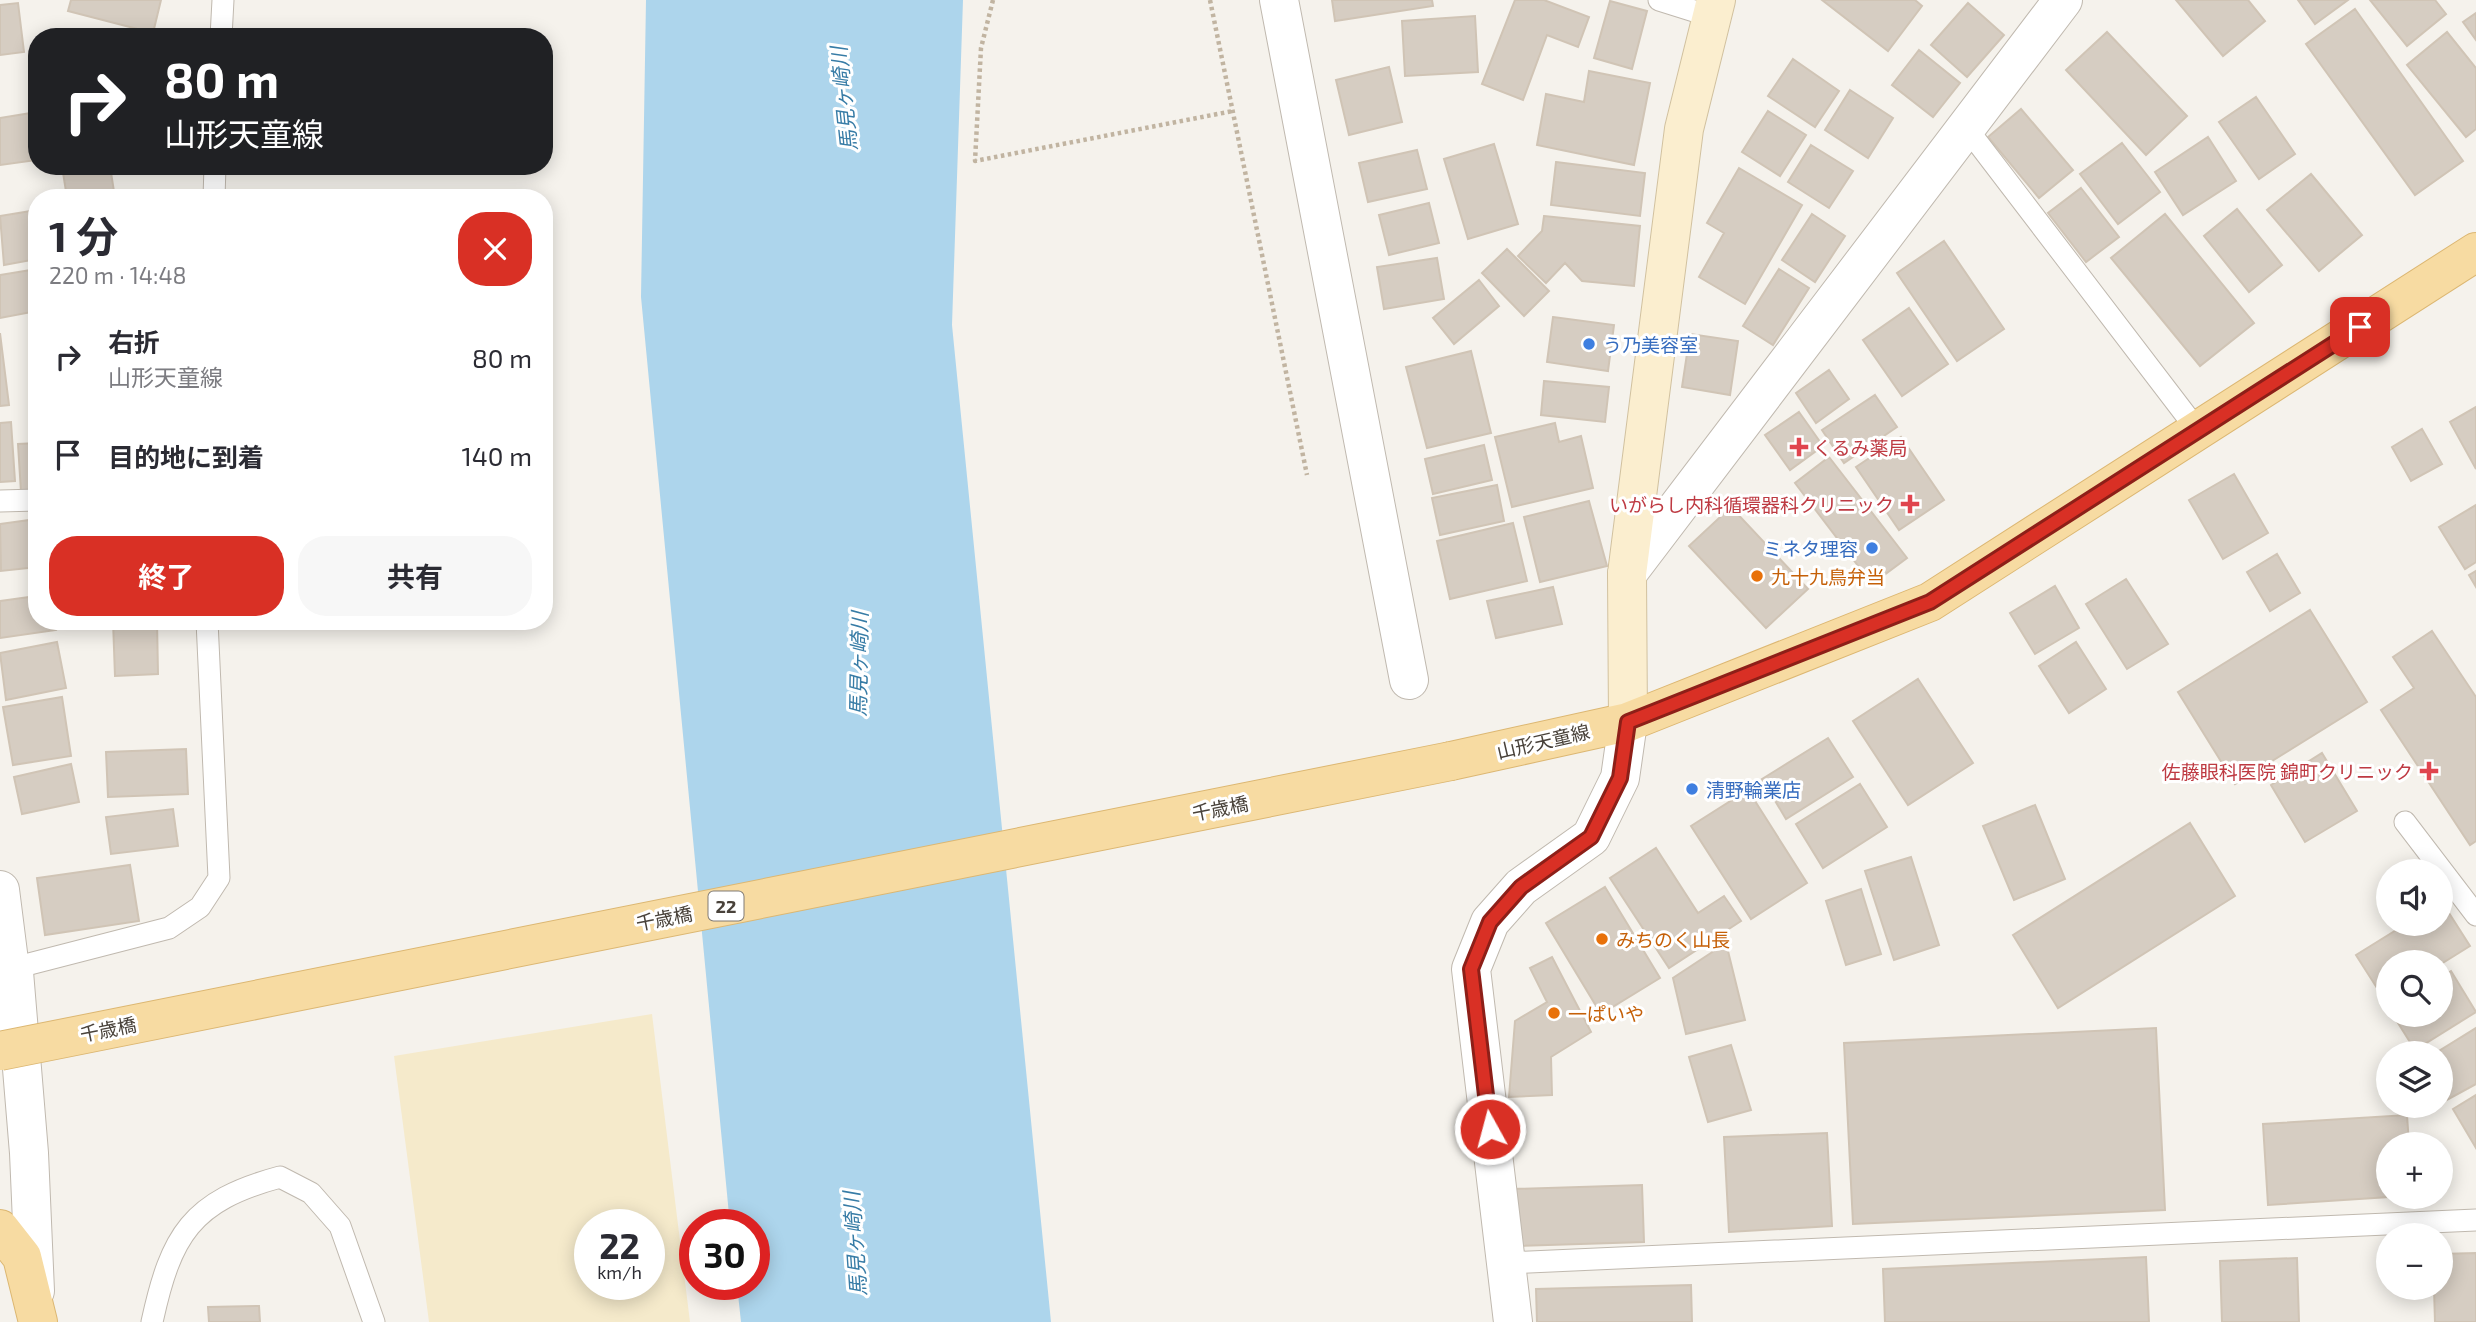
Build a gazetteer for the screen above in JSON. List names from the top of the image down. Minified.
{"streets":{"main road":["山形天童線","千歳橋","22"]},"crossings":[["山形天童線","千歳橋"]],"water":["馬見ヶ崎川"],"places":{"other":["う乃美容室","ミネタ理容","九十九鳥弁当","清野輪業店","みちのく山長","一ぱいや"],"health":["くるみ薬局","いがらし内科循環器科クリニック","佐藤眼科医院 錦町クリニック"]},"page":{"turn":["80 m","山形天童線"],"heading":["1 分","220 m · 14:48"],"list":[{"name":"右折","note":"山形天童線","value":"80 m"},{"name":"目的地に到着","value":"140 m"}],"buttons":["終了","共有"],"map_buttons":["+","−"],"speed":"22 km/h","limit":"30"}}
